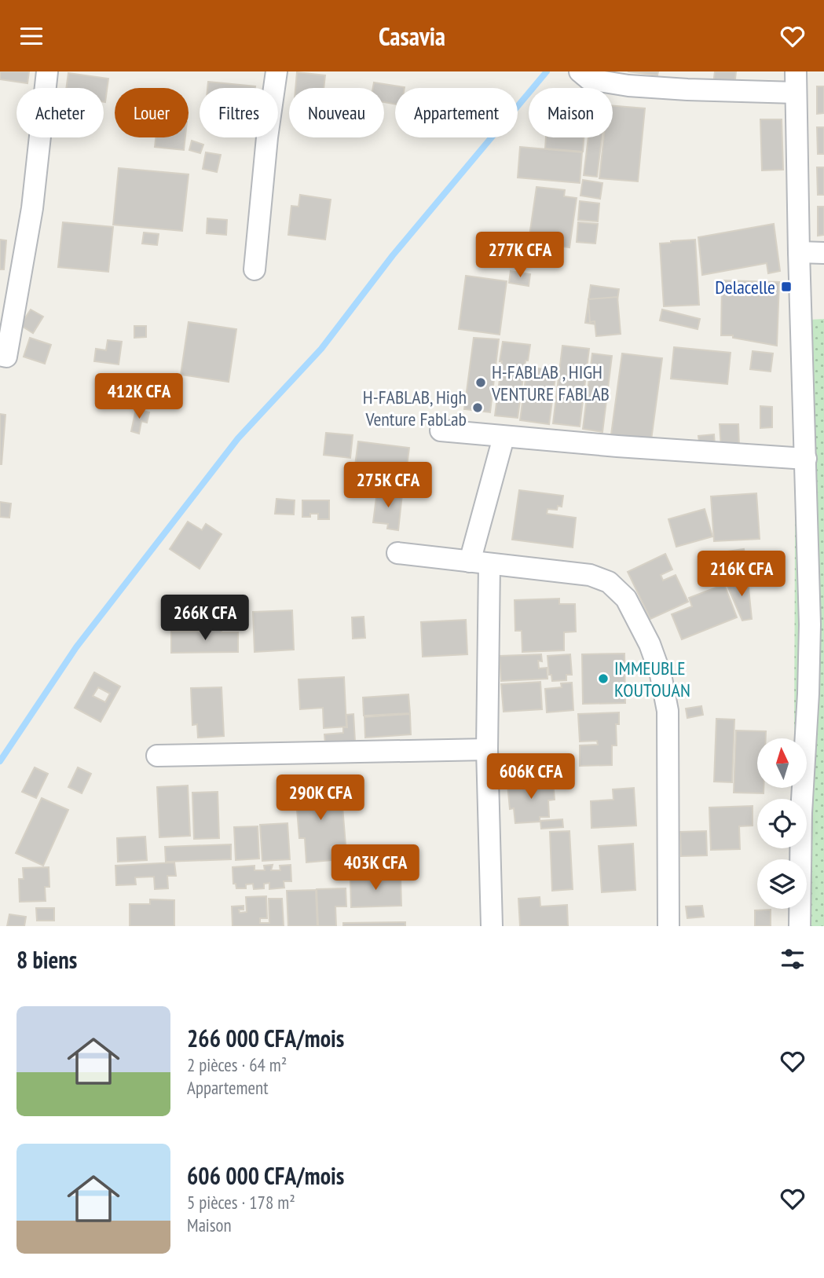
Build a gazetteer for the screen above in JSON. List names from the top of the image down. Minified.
{"places":{"transit":["Delacelle"],"other":["H-FABLAB , HIGH VENTURE FABLAB","H-FABLAB, High Venture FabLab","IMMEUBLE KOUTOUAN"]},"north":"top","page":{"header":"Casavia","chip":["Acheter","Louer","Filtres","Nouveau","Appartement","Maison"],"price":["277K CFA","412K CFA","275K CFA","216K CFA","266K CFA","606K CFA","290K CFA","403K CFA"],"heading":"8 biens","list":[{"name":"266 000 CFA/mois","note":"2 pièces · 64 m² · Appartement"},{"name":"606 000 CFA/mois","note":"5 pièces · 178 m² · Maison"}]}}
